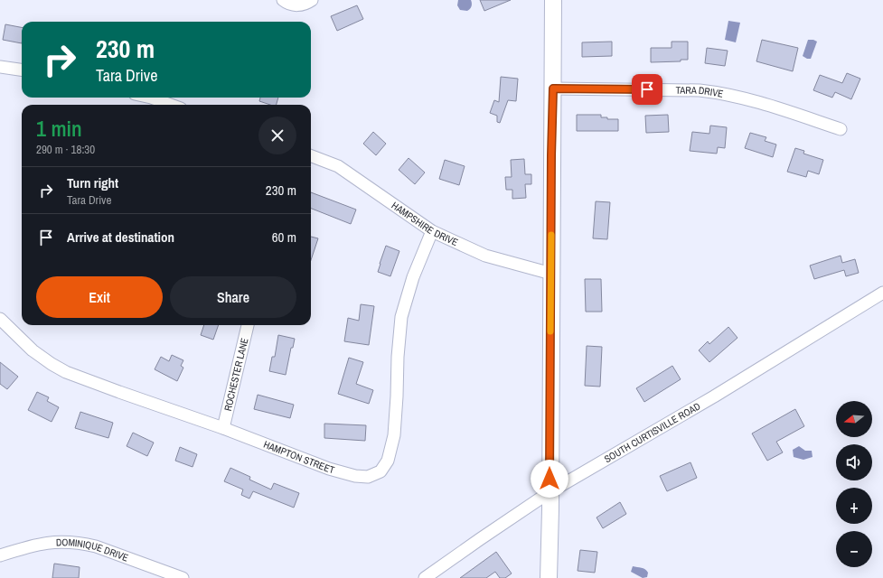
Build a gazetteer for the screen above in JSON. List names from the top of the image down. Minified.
{"streets":{"street":["TARA DRIVE","HAMPSHIRE DRIVE","ROCHESTER LANE","SOUTH CURTISVILLE ROAD","HAMPTON STREET","DOMINIQUE DRIVE"]},"crossings":[["HAMPSHIRE DRIVE","HAMPTON STREET"],["ROCHESTER LANE","HAMPTON STREET"]],"north":"left","page":{"turn":["230 m","Tara Drive"],"heading":["1 min","290 m · 18:30"],"list":[{"name":"Turn right","note":"Tara Drive","value":"230 m"},{"name":"Arrive at destination","value":"60 m"}],"buttons":["Exit","Share"],"map_buttons":["+","−"]}}
